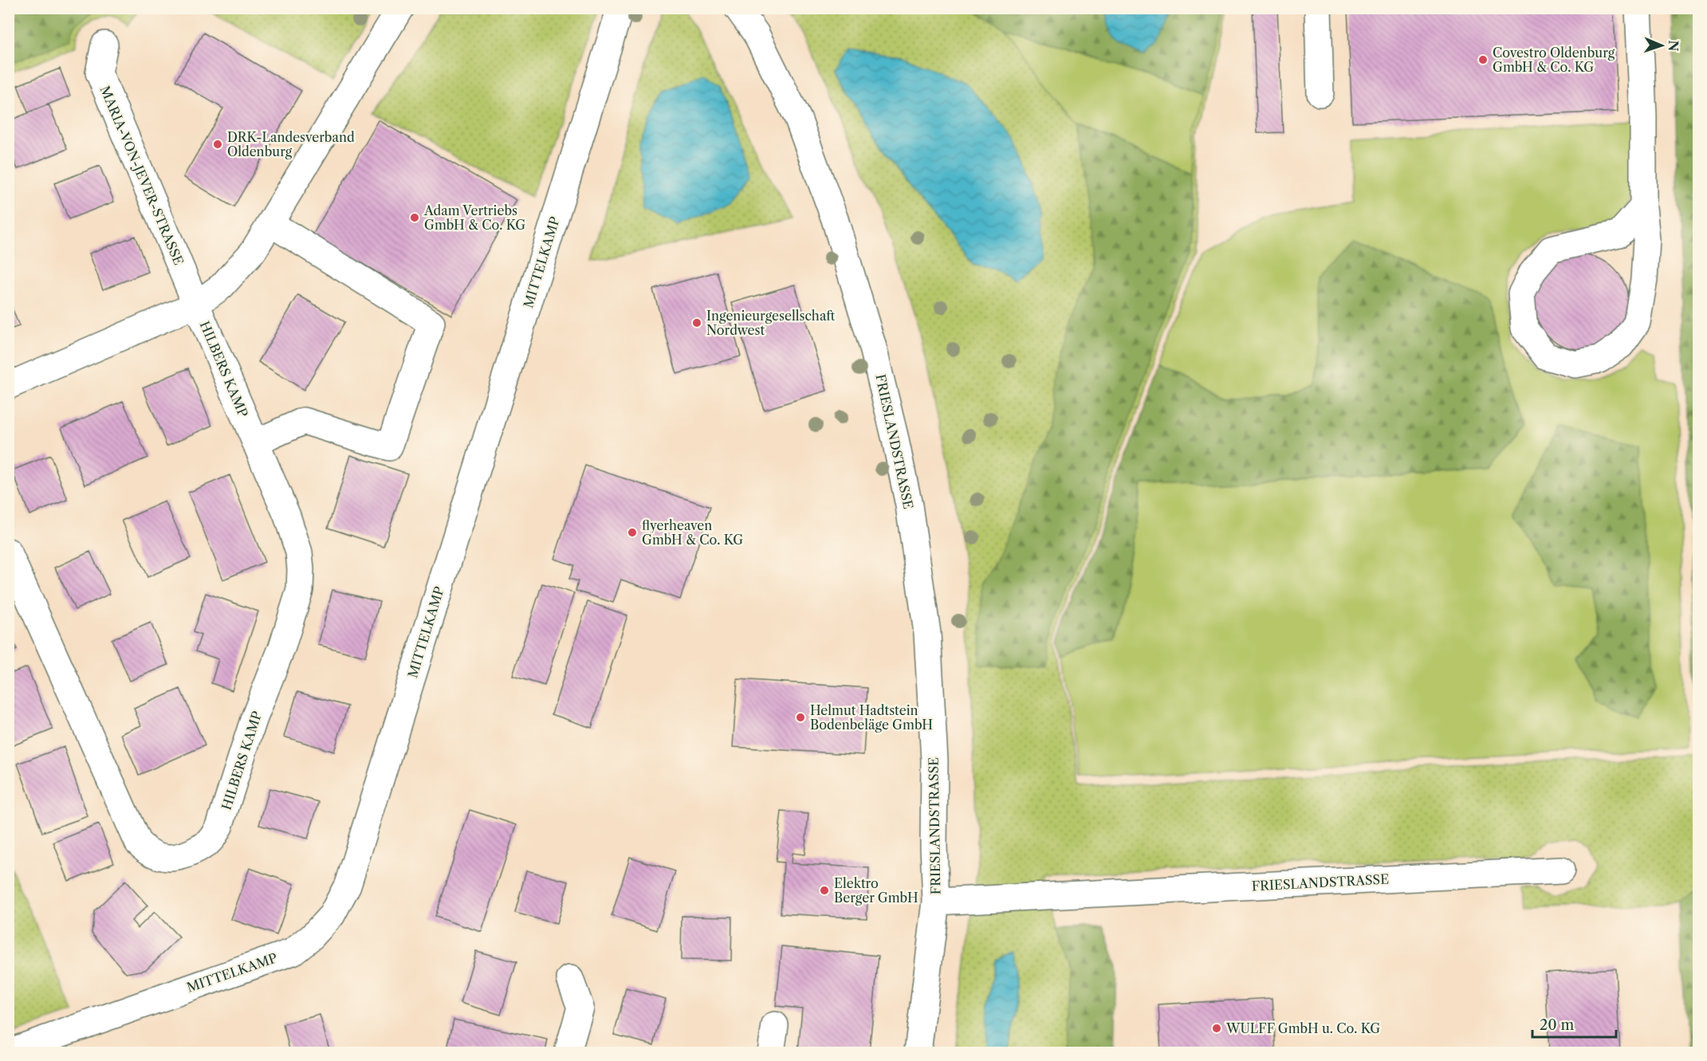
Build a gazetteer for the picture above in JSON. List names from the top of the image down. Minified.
{"streets":{"street":["MARIA-VON-JEVER-STRASSE","MITTELKAMP","HILBERS KAMP","FRIESLANDSTRASSE"]},"crossings":[["MARIA-VON-JEVER-STRASSE","HILBERS KAMP"]],"places":["Covestro Oldenburg GmbH & Co. KG","DRK-Landesverband Oldenburg","Adam Vertriebs GmbH & Co. KG","Ingenieurgesellschaft Nordwest","flyerheaven GmbH & Co. KG","Helmut Hadtstein Bodenbeläge GmbH","Elektro Berger GmbH","WULFF GmbH u. Co. KG"],"scale_bar":"20 m","north":"right"}
